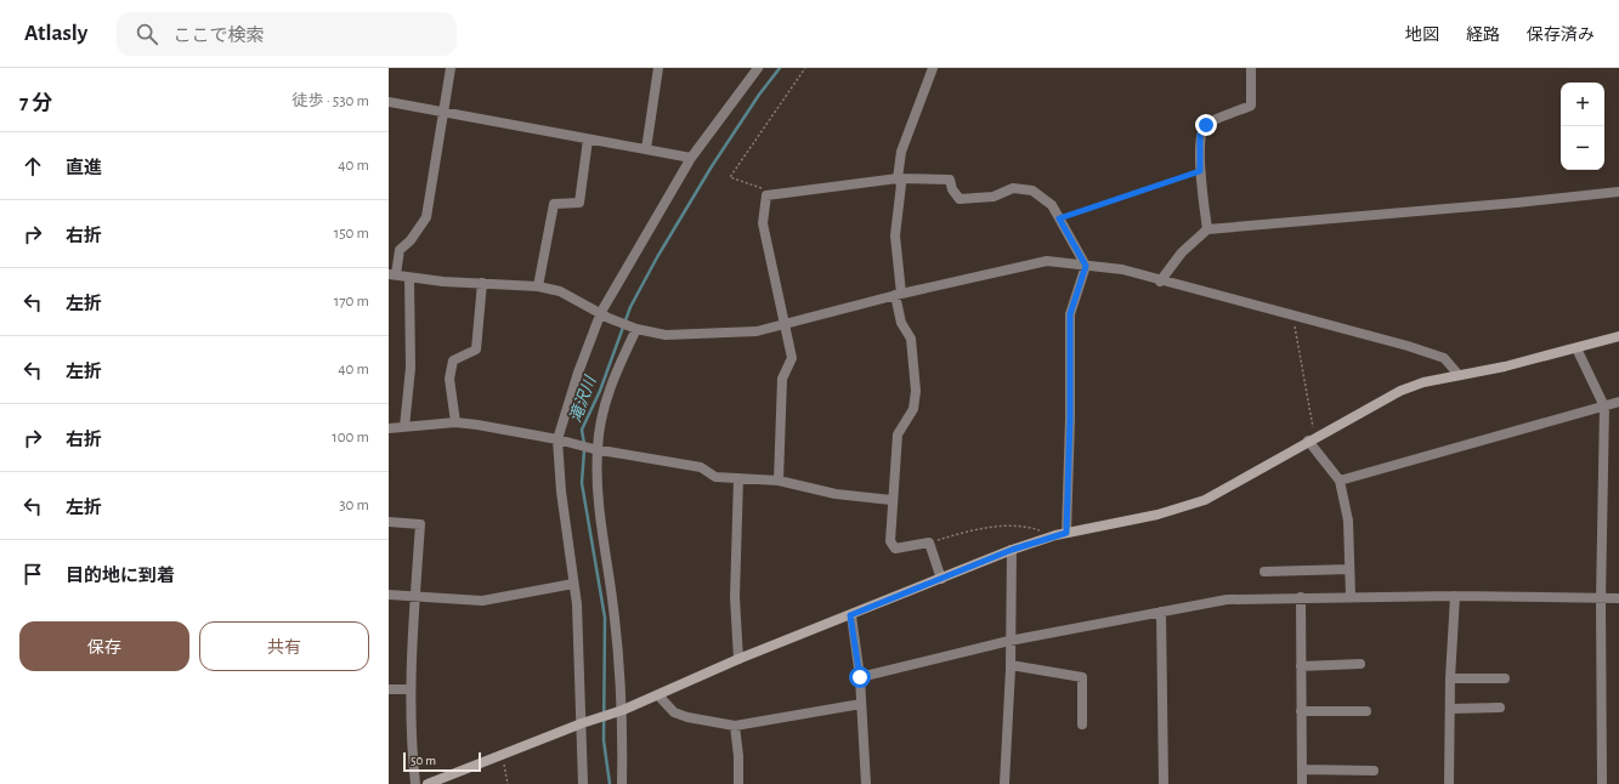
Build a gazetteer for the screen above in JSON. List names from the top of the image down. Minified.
{"water":["滝沢川"],"scale_bar":"50 m","page":{"header":"Atlasly","search":"ここで検索","nav":["地図","経路","保存済み"],"heading":["7 分","徒歩 · 530 m"],"map_buttons":["+","−"],"list":[["直進","40 m"],["右折","150 m"],["左折","170 m"],["左折","40 m"],["右折","100 m"],["左折","30 m"],"目的地に到着"],"buttons":["保存","共有"],"scale":"50 m"}}
